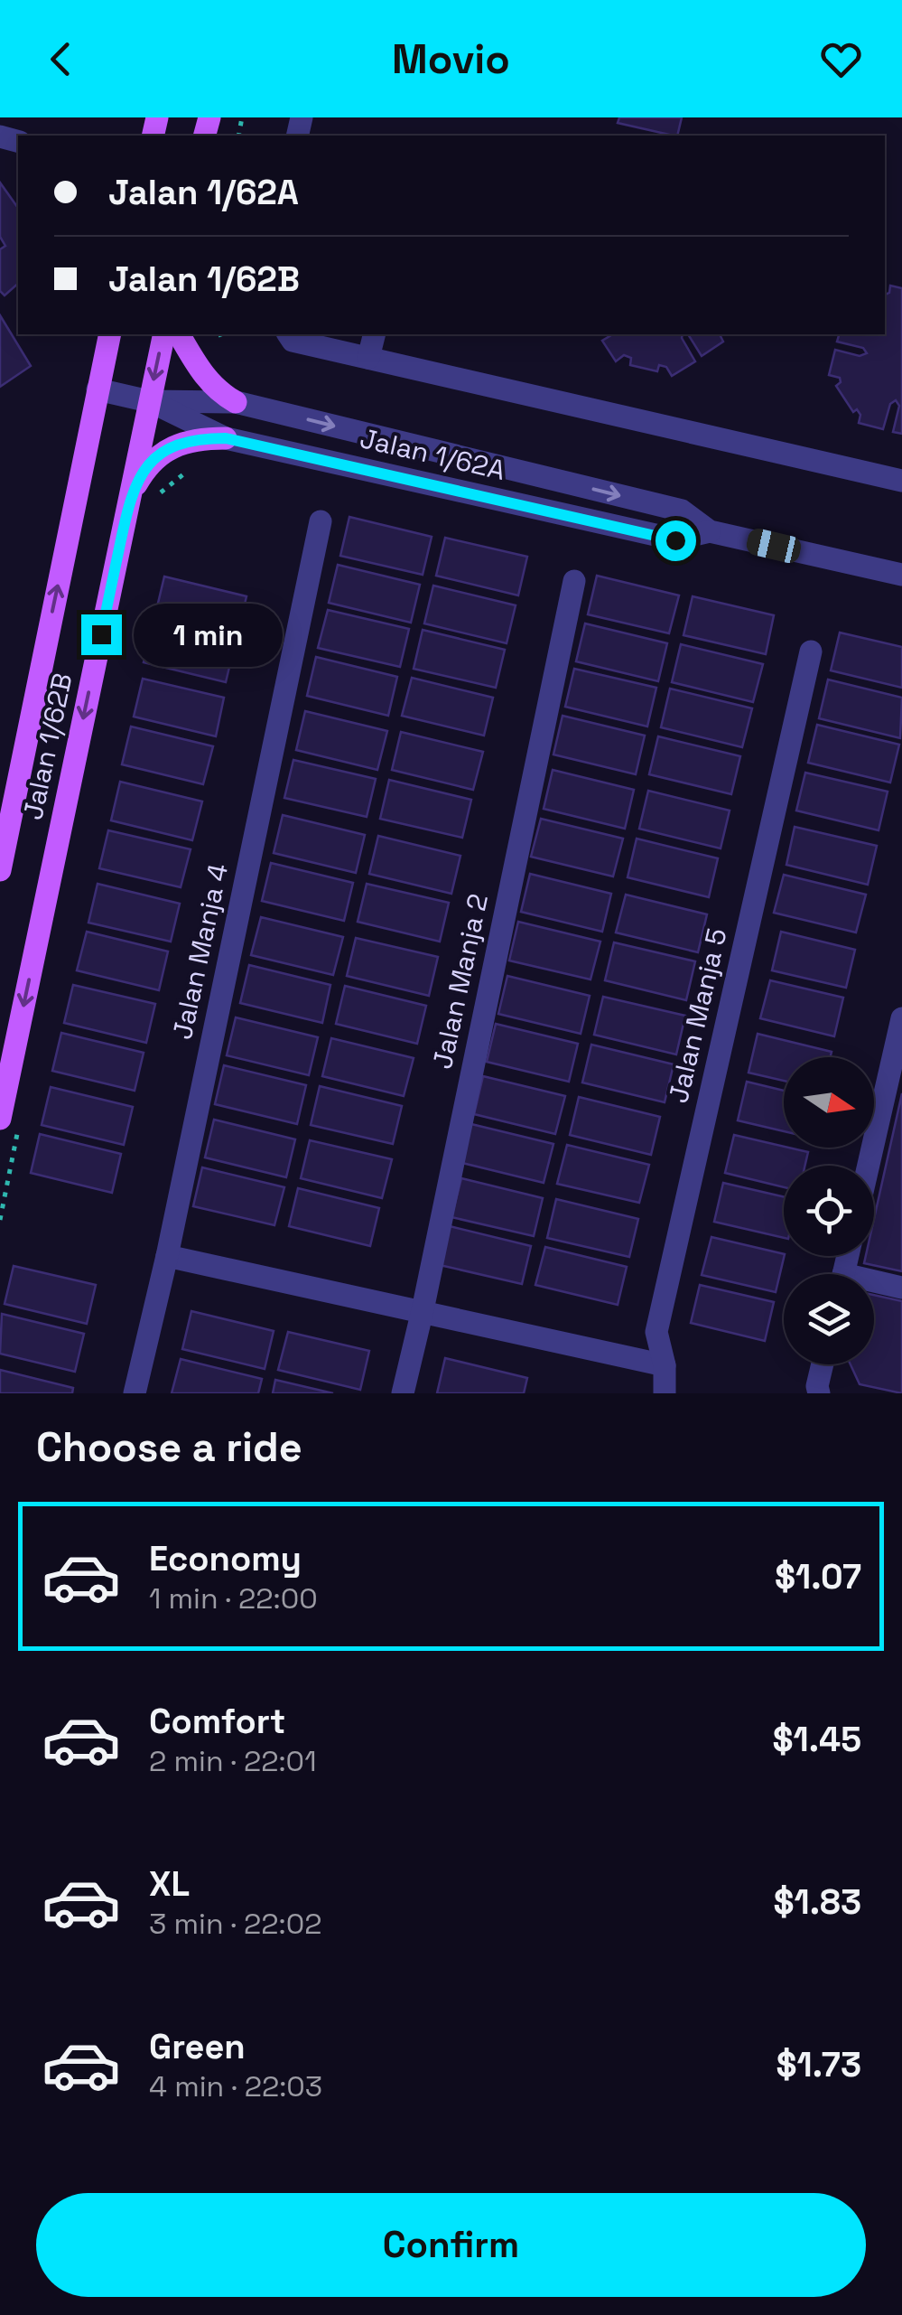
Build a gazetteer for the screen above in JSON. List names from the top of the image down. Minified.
{"streets":{"main road":["Jalan 1/62B"],"street":["Jalan 1/62A","Jalan Manja 4","Jalan Manja 2","Jalan Manja 5"]},"crossings":[["Jalan 1/62A","Jalan 1/62B"]],"north":"right","page":{"header":"Movio","banner":["Jalan 1/62A","Jalan 1/62B"],"bubble":"1 min","heading":"Choose a ride","list":[{"name":"Economy","note":"1 min · 22:00","value":"$1.07"},{"name":"Comfort","note":"2 min · 22:01","value":"$1.45"},{"name":"XL","note":"3 min · 22:02","value":"$1.83"},{"name":"Green","note":"4 min · 22:03","value":"$1.73"}],"buttons":"Confirm"}}
